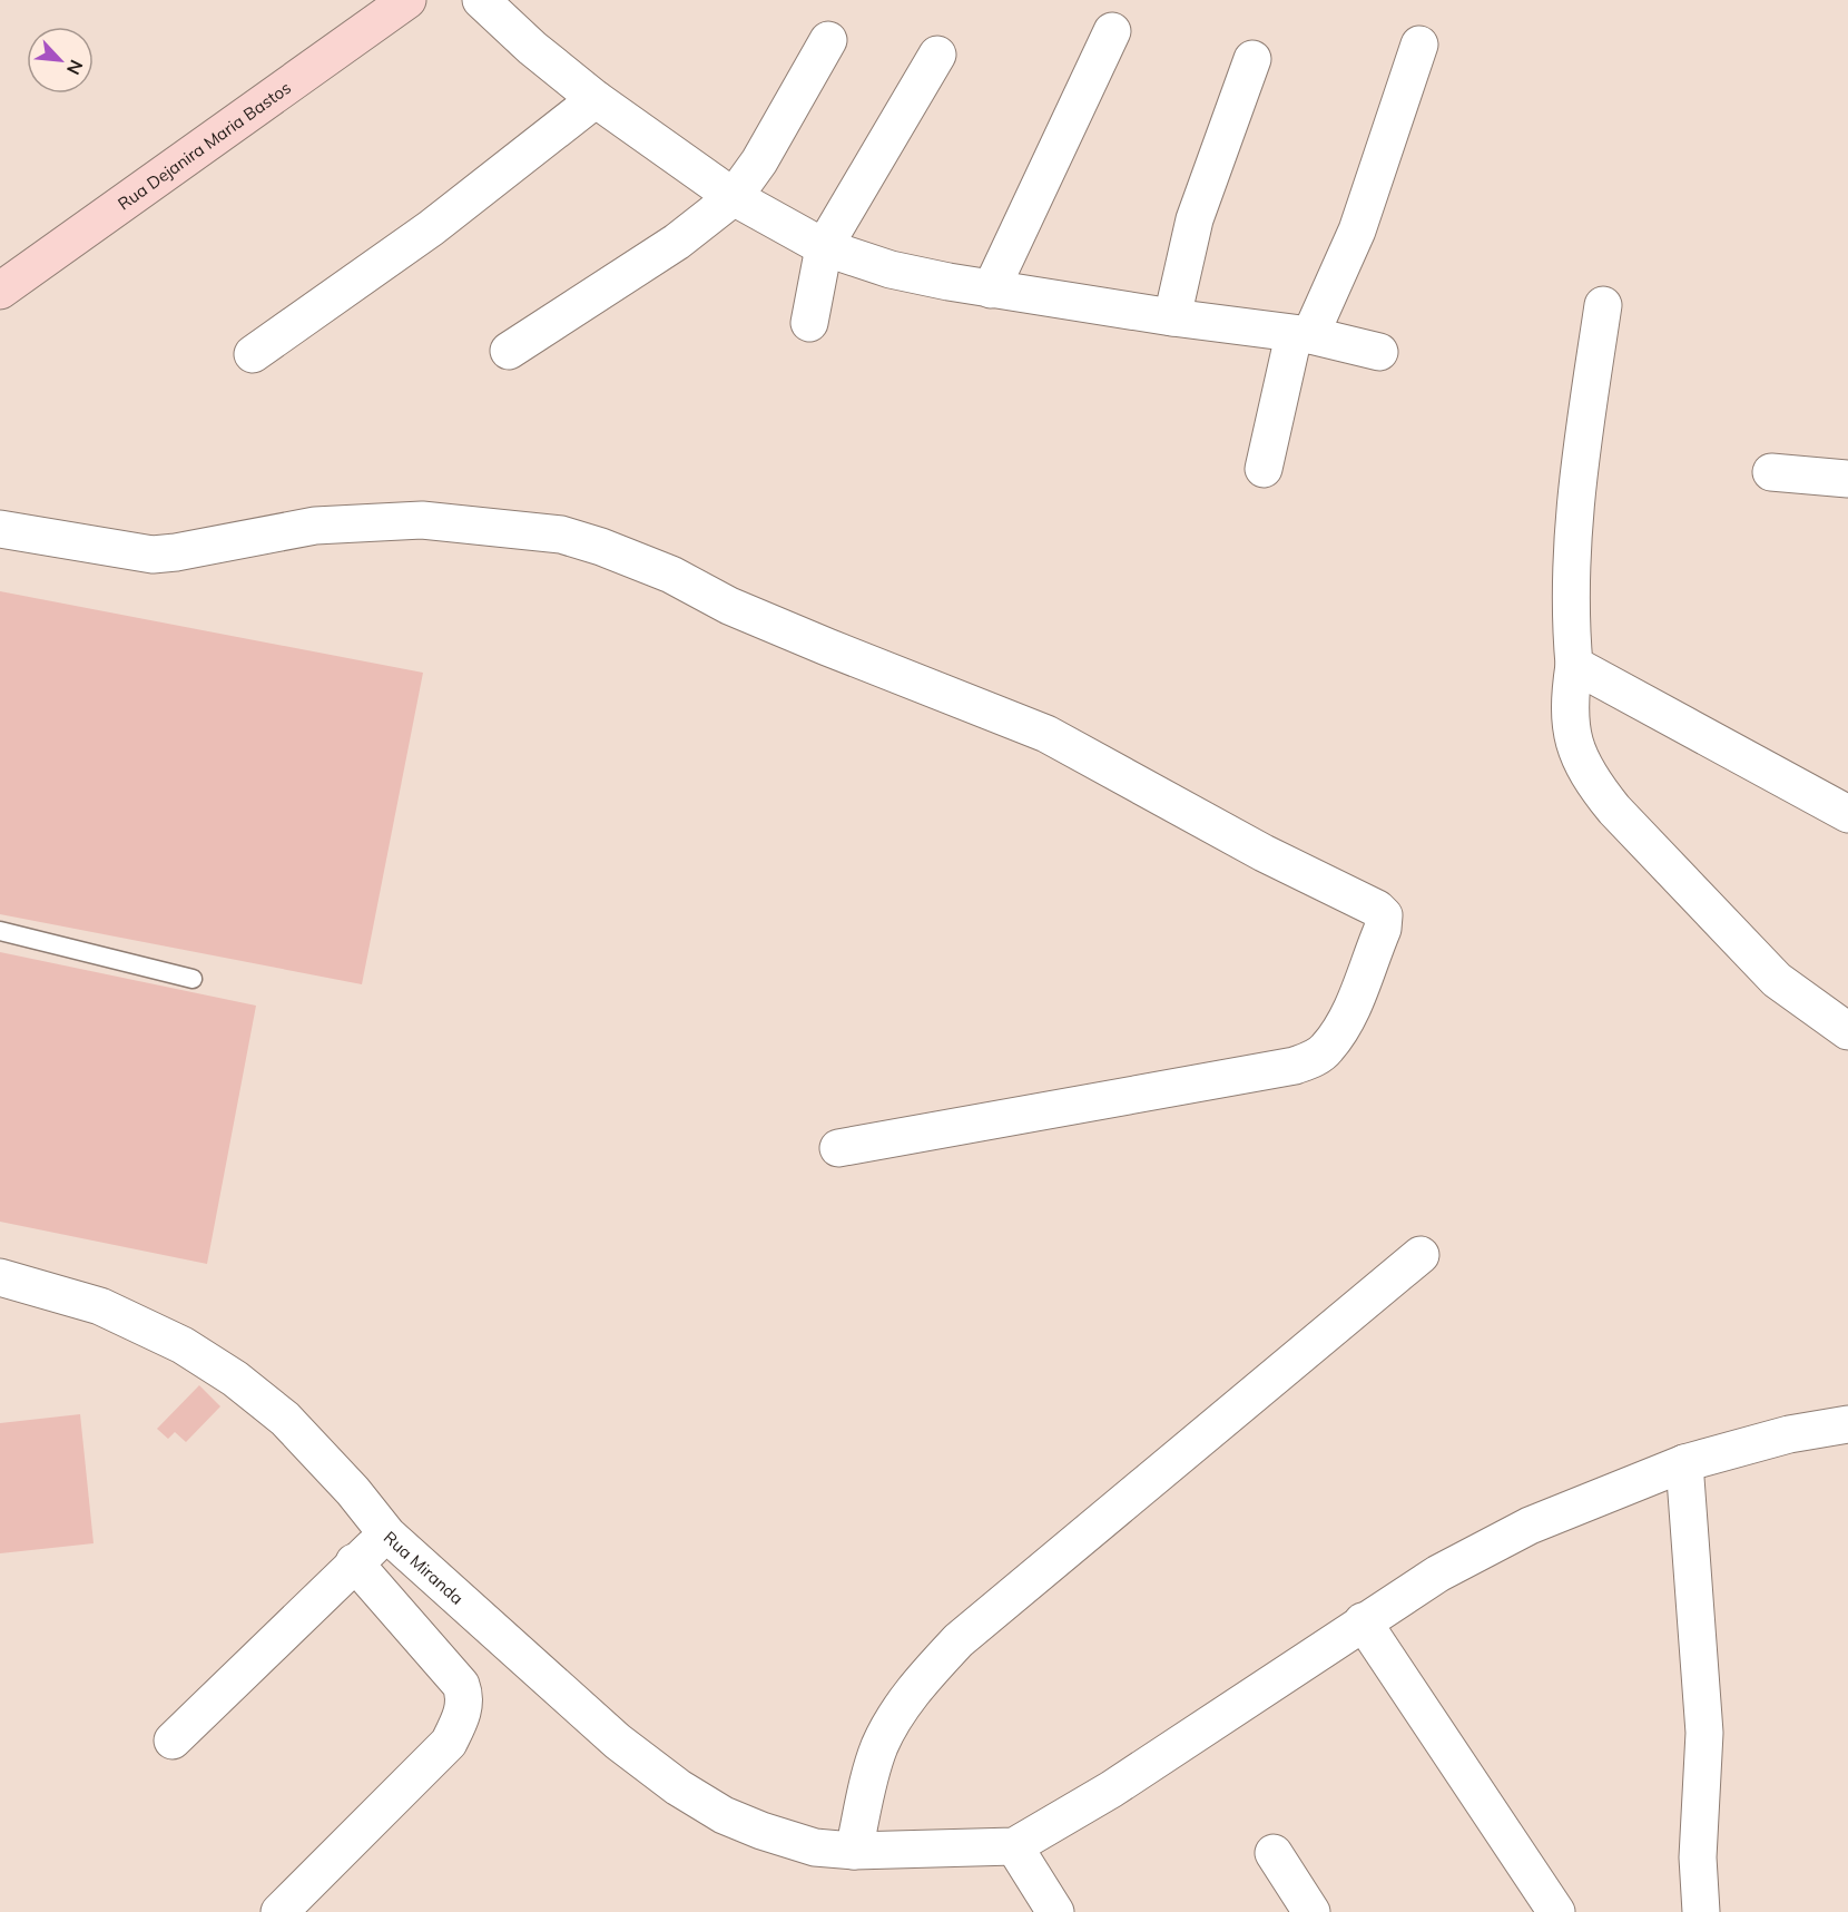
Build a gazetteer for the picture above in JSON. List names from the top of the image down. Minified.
{"streets":{"main road":["Rua Dejanira Maria Bastos"],"street":["Rua Miranda"]},"north":"bottom right"}
